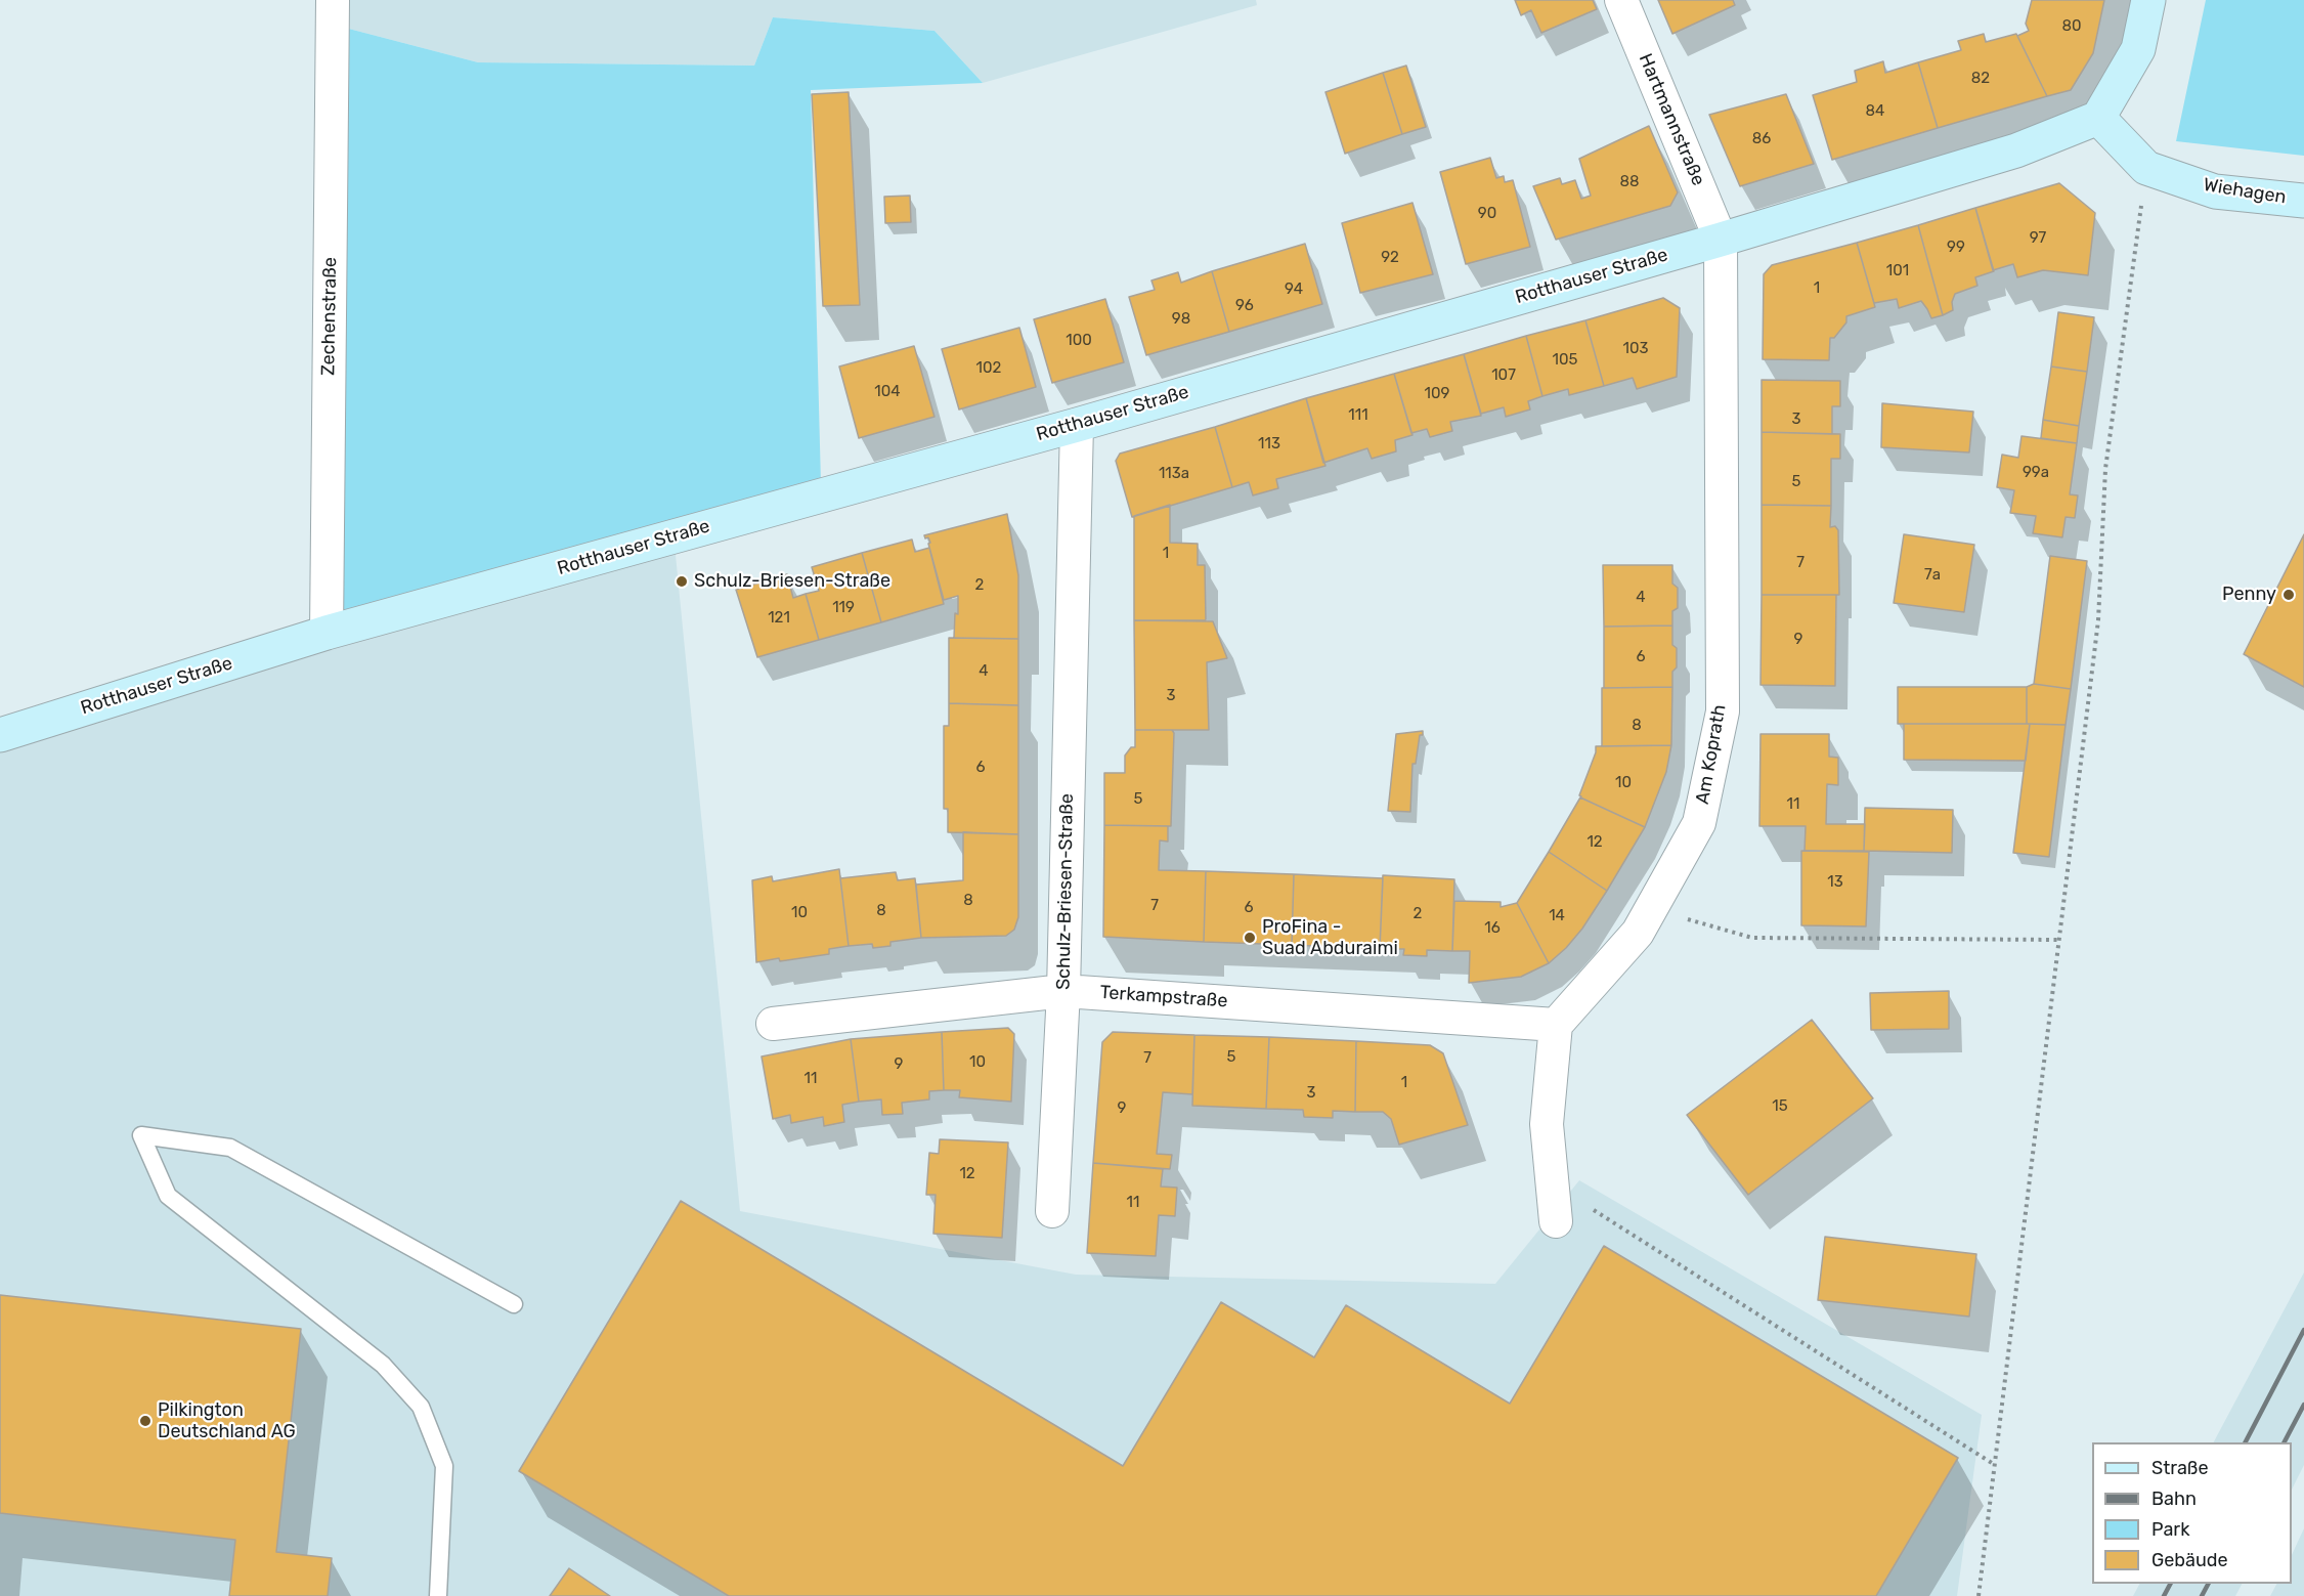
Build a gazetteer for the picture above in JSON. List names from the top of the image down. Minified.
{"streets":{"main road":["Wiehagen","Rotthauser Straße"],"street":["Hartmannstraße","Zechenstraße","Am Koprath","Schulz-Briesen-Straße","Terkampstraße"]},"crossings":[["Hartmannstraße","Rotthauser Straße"],["Hartmannstraße","Am Koprath"],["Wiehagen","Rotthauser Straße"],["Rotthauser Straße","Zechenstraße"],["Rotthauser Straße","Am Koprath"],["Rotthauser Straße","Schulz-Briesen-Straße"],["Am Koprath","Terkampstraße"],["Schulz-Briesen-Straße","Terkampstraße"]],"places":["Schulz-Briesen-Straße","Penny","ProFina - Suad Abduraimi","Pilkington Deutschland AG"],"house_numbers":["80","82","84","86","88","90","97","99","92","101","1","94","96","98","100","103","105","102","107","104","109","111","3","113","99a","113a","5","1","7","7a","2","4","119","121","9","6","4","3","8","6","10","5","11","12","13","8","7","6","8","10","2","14","16","5","7","10","9","11","1","3","15","9","12","11"],"legend":["Straße","Bahn","Park","Gebäude"]}
